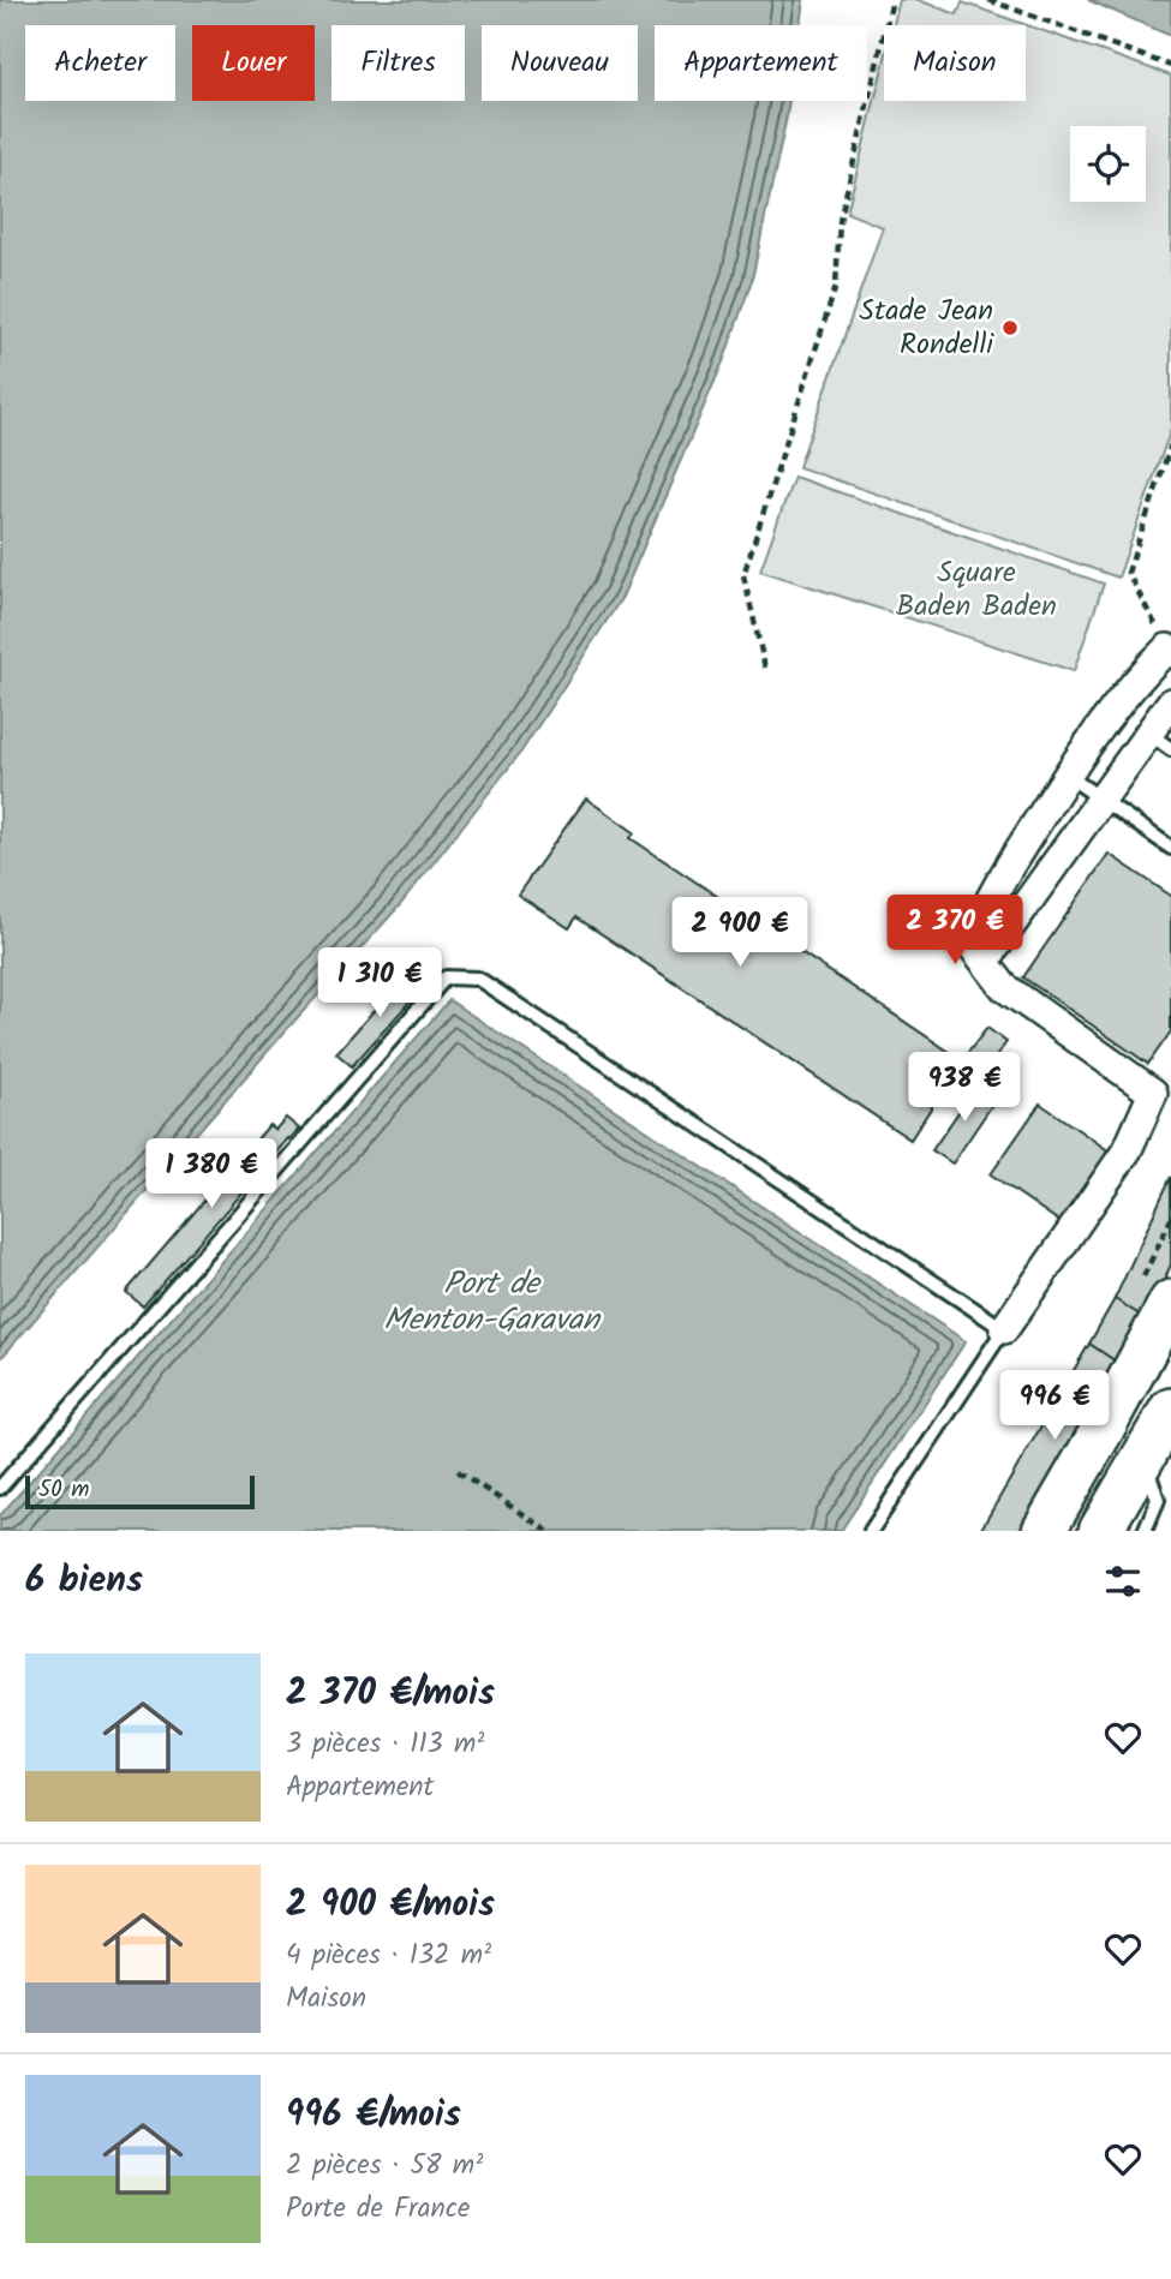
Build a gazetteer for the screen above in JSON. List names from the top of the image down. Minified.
{"water":["Port de Menton-Garavan"],"parks":["Square Baden Baden"],"places":["Stade Jean Rondelli"],"scale_bar":"50 m","page":{"chip":["Acheter","Louer","Filtres","Nouveau","Appartement","Maison"],"price":["2 370 €","2 900 €","1 310 €","938 €","1 380 €","996 €"],"scale":"50 m","heading":"6 biens","list":[{"name":"2 370 €/mois","note":"3 pièces · 113 m² · Appartement"},{"name":"2 900 €/mois","note":"4 pièces · 132 m² · Maison"},{"name":"996 €/mois","note":"2 pièces · 58 m² · Porte de France"}]}}
